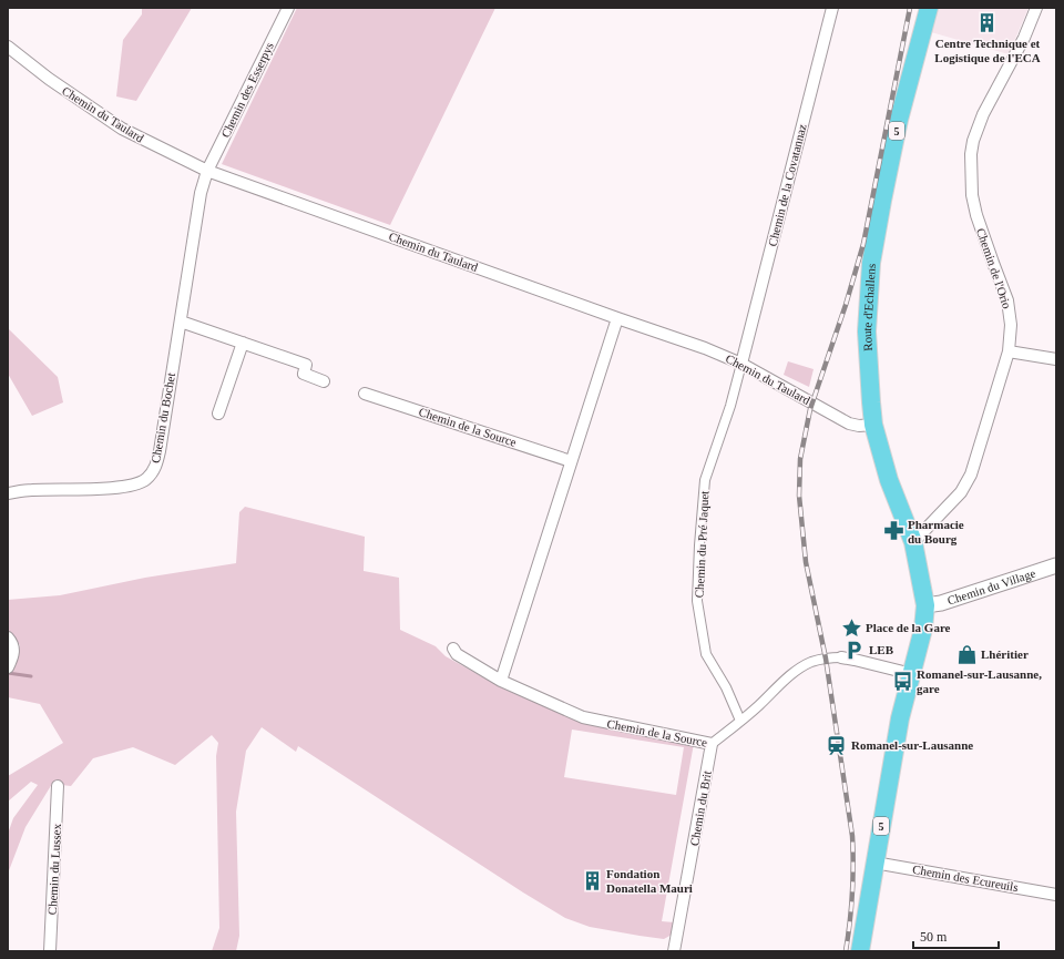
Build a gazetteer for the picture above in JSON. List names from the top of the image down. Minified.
{"streets":{"main road":["5","Route d'Echallens"],"street":["Chemin des Esserpys","Chemin du Taulard","Chemin de la Covatannaz","Chemin de l'Orio","Chemin du Bochet","Chemin de la Source","Chemin du Pré Jaquet","Chemin du Village","Chemin du Brit","Chemin du Lussex","Chemin des Ecureuils"]},"crossings":[["Chemin des Esserpys","Chemin du Taulard"],["Chemin des Esserpys","Chemin du Bochet"],["Chemin du Taulard","Chemin de la Covatannaz"],["Chemin du Taulard","Route d'Echallens"],["Chemin du Taulard","Chemin du Bochet"],["Chemin du Taulard","Chemin du Pré Jaquet"],["5","Route d'Echallens"],["5","Chemin du Village"],["5","Chemin des Ecureuils"],["Chemin de la Covatannaz","Chemin du Pré Jaquet"],["Chemin de l'Orio","Route d'Echallens"],["Route d'Echallens","Chemin du Village"],["Chemin de la Source","Chemin du Pré Jaquet"],["Chemin de la Source","Chemin du Brit"]],"places":{"building":["Centre Technique et Logistique de l'ECA","Fondation Donatella Mauri"],"pharmacy":["Pharmacie du Bourg"],"place":["Place de la Gare"],"parking":["LEB"],"shop":["Lhéritier"],"bus stop":["Romanel-sur-Lausanne, gare"],"station":["Romanel-sur-Lausanne"]},"scale_bar":"50 m"}
